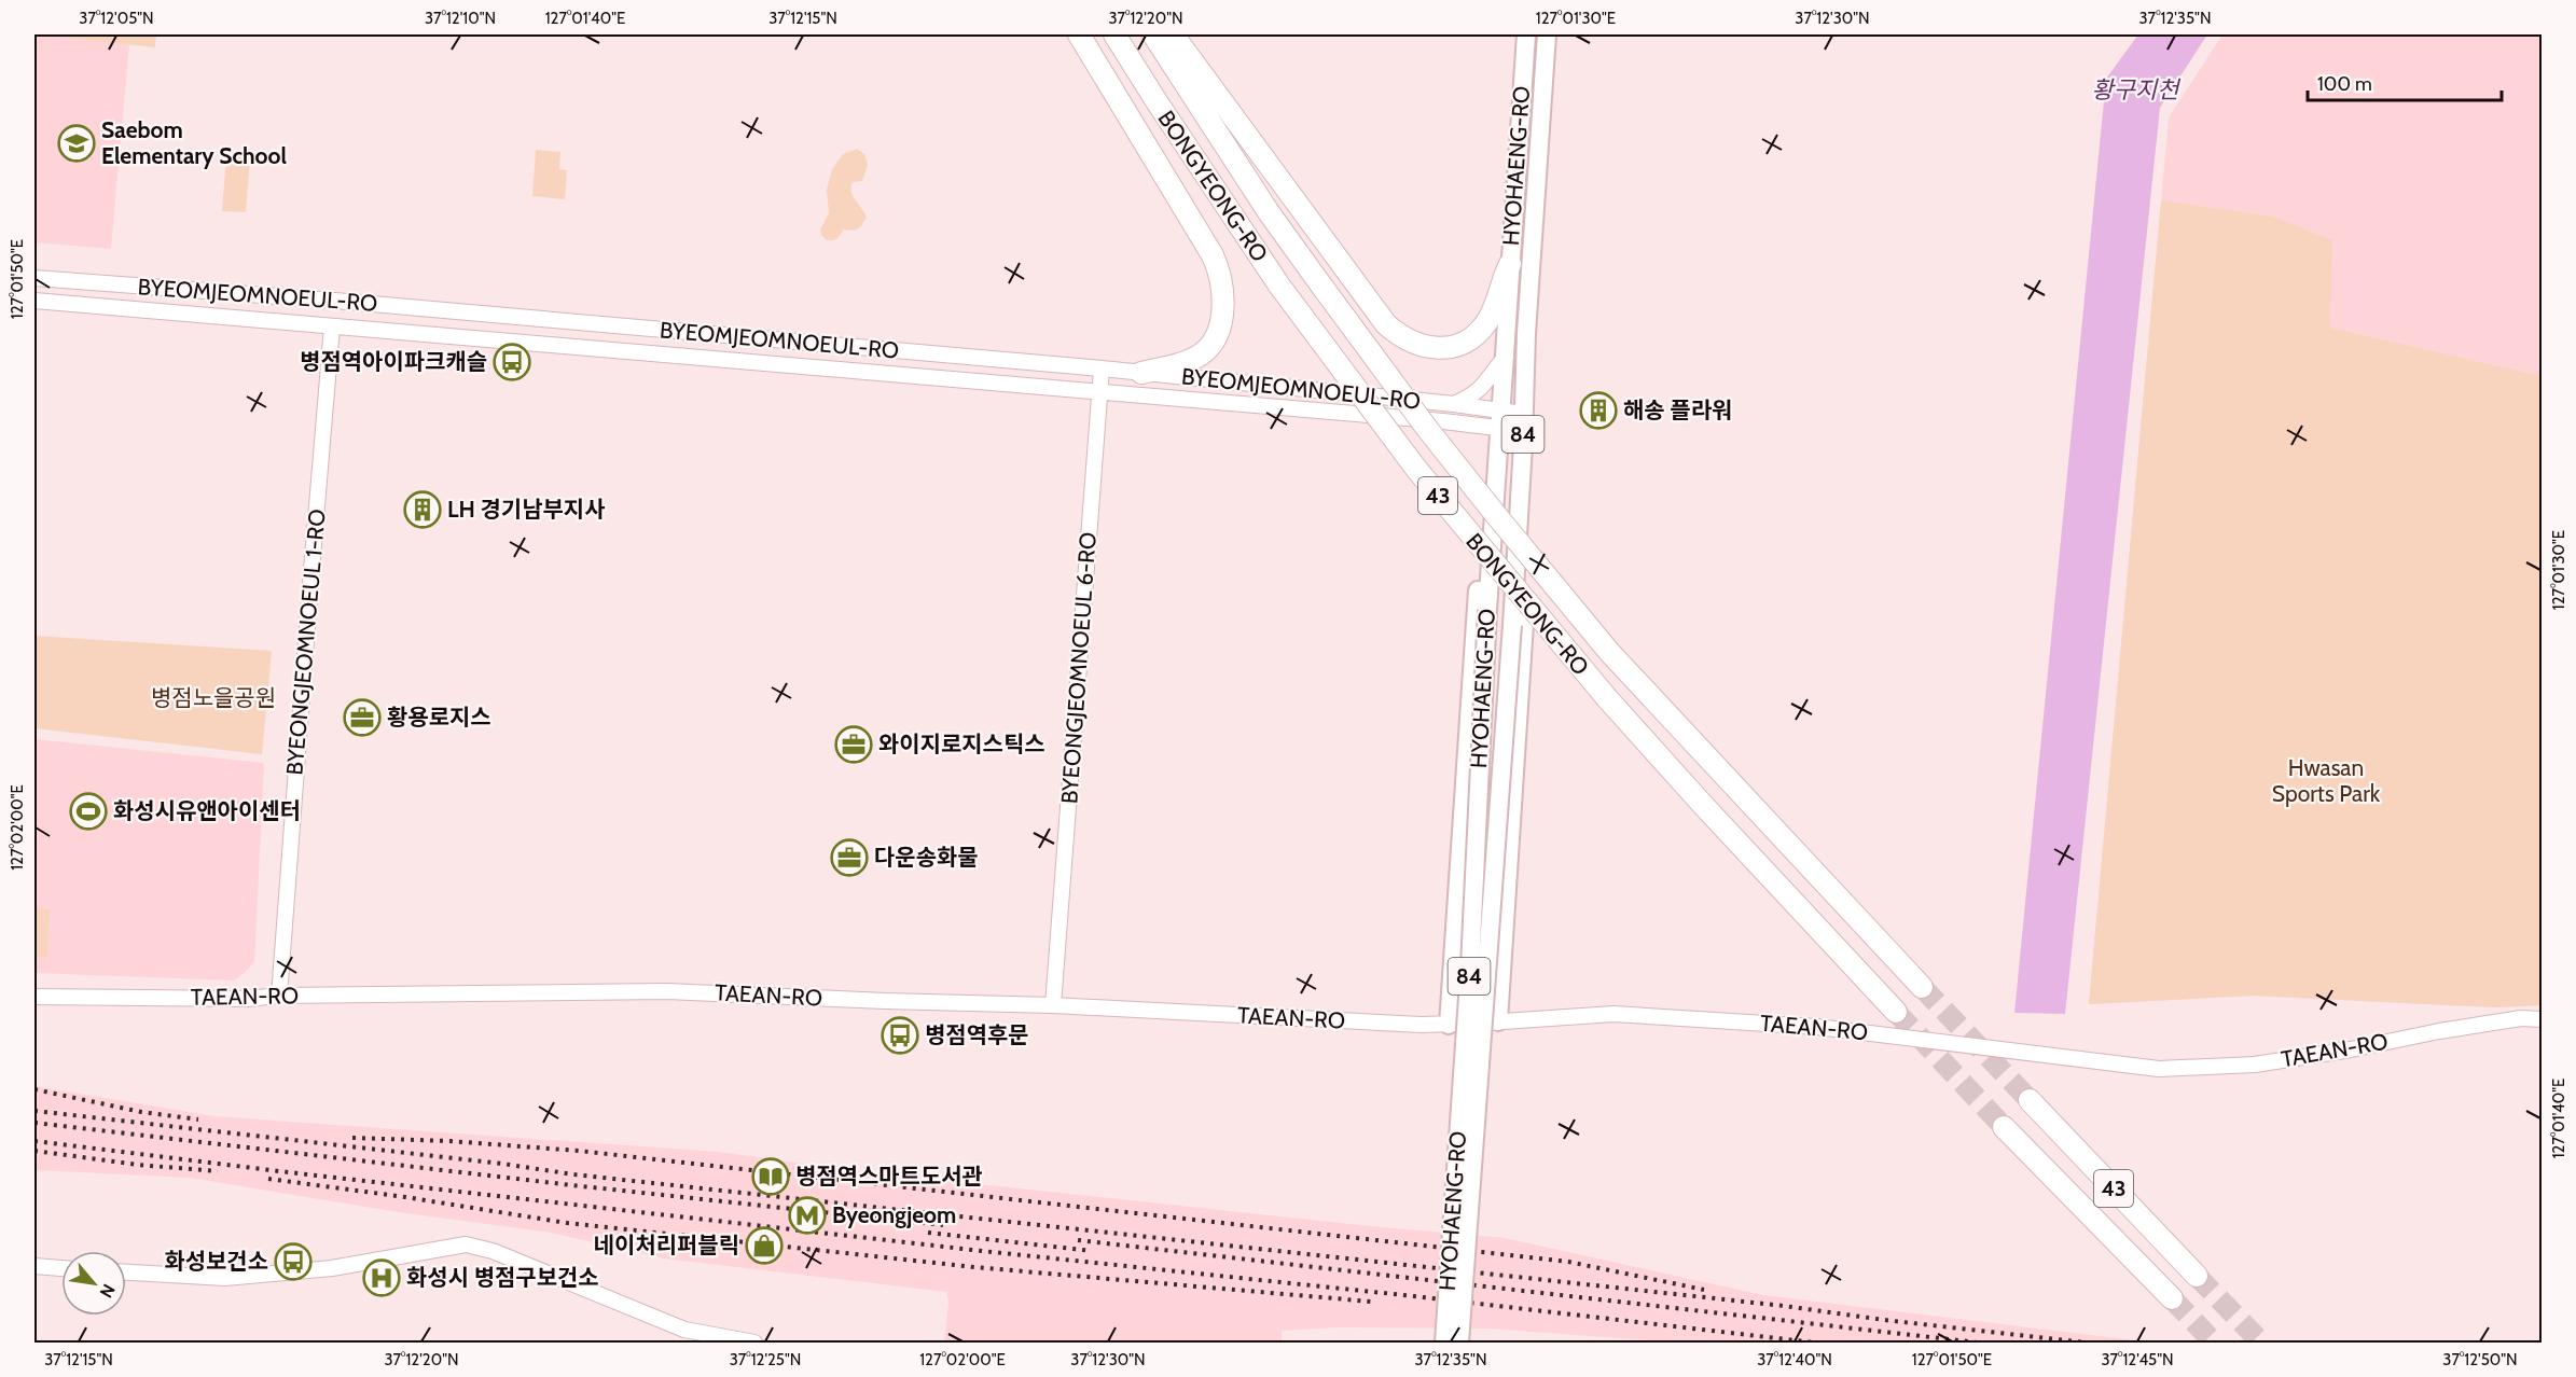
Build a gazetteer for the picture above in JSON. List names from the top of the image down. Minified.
{"streets":{"highway":["BONGYEONG-RO","43"],"main road":["HYOHAENG-RO","84"],"street":["BYEOMJEOMNOEUL-RO","BYEONGJEOMNOEUL 1-RO","BYEONGJEOMNOEUL 6-RO","TAEAN-RO"]},"crossings":[["HYOHAENG-RO","BYEOMJEOMNOEUL-RO"],["BYEOMJEOMNOEUL-RO","BYEONGJEOMNOEUL 1-RO"],["BYEOMJEOMNOEUL-RO","BYEONGJEOMNOEUL 6-RO"],["BYEONGJEOMNOEUL 1-RO","TAEAN-RO"],["BYEONGJEOMNOEUL 6-RO","TAEAN-RO"]],"water":["황구지천"],"parks":["병점노을공원","Hwasan Sports Park"],"places":{"school or university":["Saebom Elementary School"],"bus stop":["병점역아이파크캐슬","병점역후문","화성보건소"],"building":["해송 플라워","LH 경기남부지사"],"office":["황용로지스","와이지로지스틱스","다운송화물"],"sports":["화성시유앤아이센터"],"library":["병점역스마트도서관"],"metro station":["Byeongjeom"],"shop":["네이처리퍼블릭"],"hospital":["화성시 병점구보건소"]},"scale_bar":"100 m","north":"bottom right","coordinates":["37°12'05\"N","37°12'10\"N","127°01'40\"E","37°12'15\"N","37°12'20\"N","127°01'30\"E","37°12'30\"N","37°12'35\"N","127°01'50\"E","127°02'00\"E","37°12'25\"N","37°12'40\"N","37°12'45\"N","37°12'50\"N"]}
